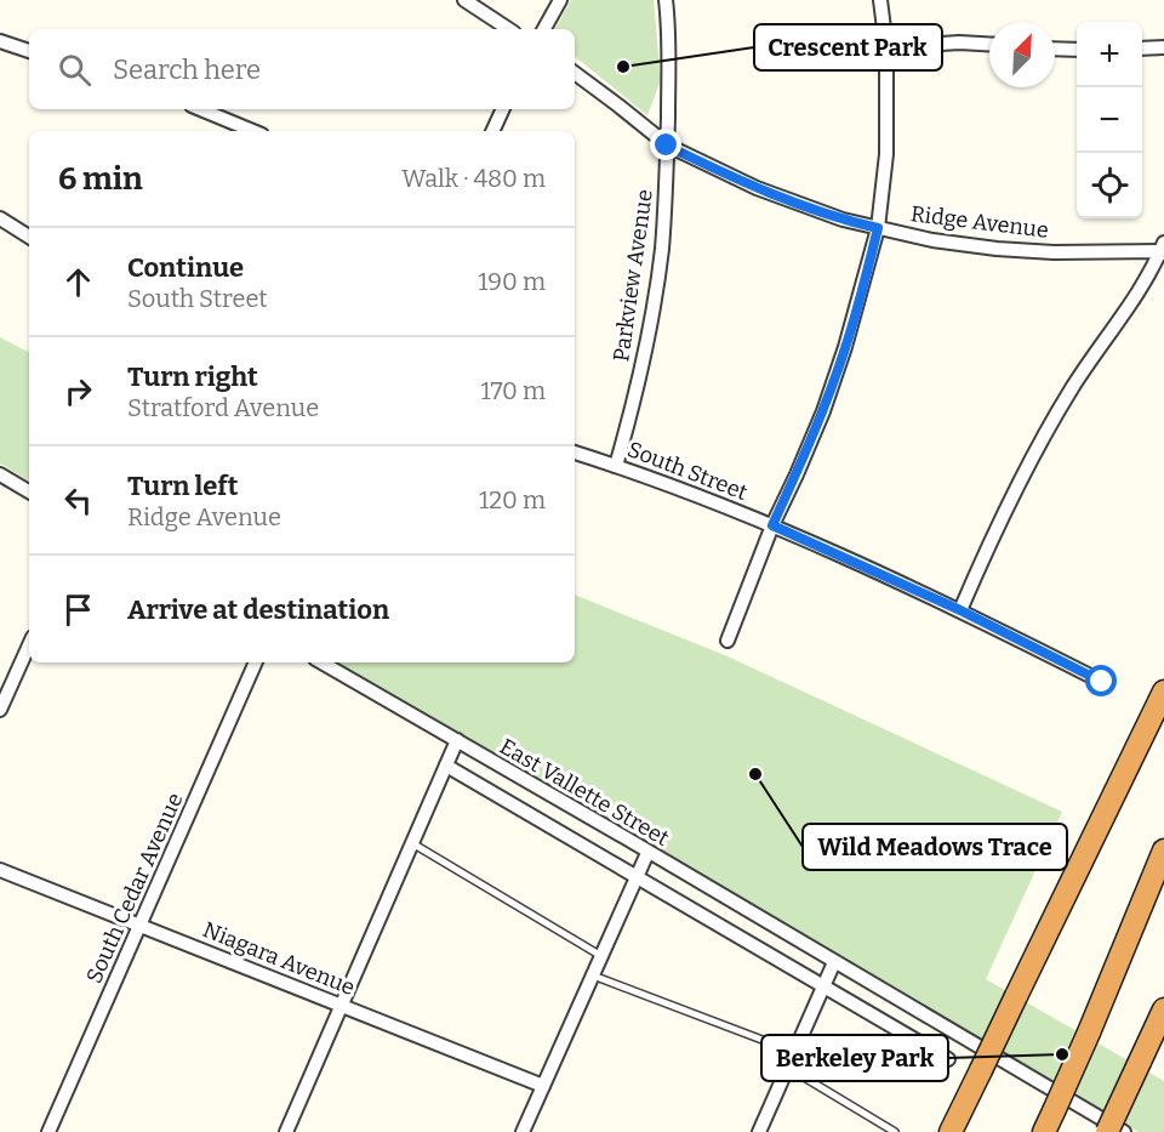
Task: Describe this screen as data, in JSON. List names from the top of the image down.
{
  "streets": {
    "street": [
      "Ridge Avenue",
      "Parkview Avenue",
      "South Street",
      "East Vallette Street",
      "South Cedar Avenue",
      "Niagara Avenue"
    ]
  },
  "crossings": [
    ["Ridge Avenue", "Parkview Avenue"],
    ["Parkview Avenue", "South Street"],
    ["South Cedar Avenue", "Niagara Avenue"]
  ],
  "places": ["Crescent Park", "Wild Meadows Trace", "Berkeley Park"],
  "north": "top right",
  "page": {
    "map_buttons": ["+", "−"],
    "search": "Search here",
    "heading": ["6 min", "Walk · 480 m"],
    "list": [
      ["Continue", "South Street", "190 m"],
      ["Turn right", "Stratford Avenue", "170 m"],
      ["Turn left", "Ridge Avenue", "120 m"],
      "Arrive at destination"
    ]
  }
}
